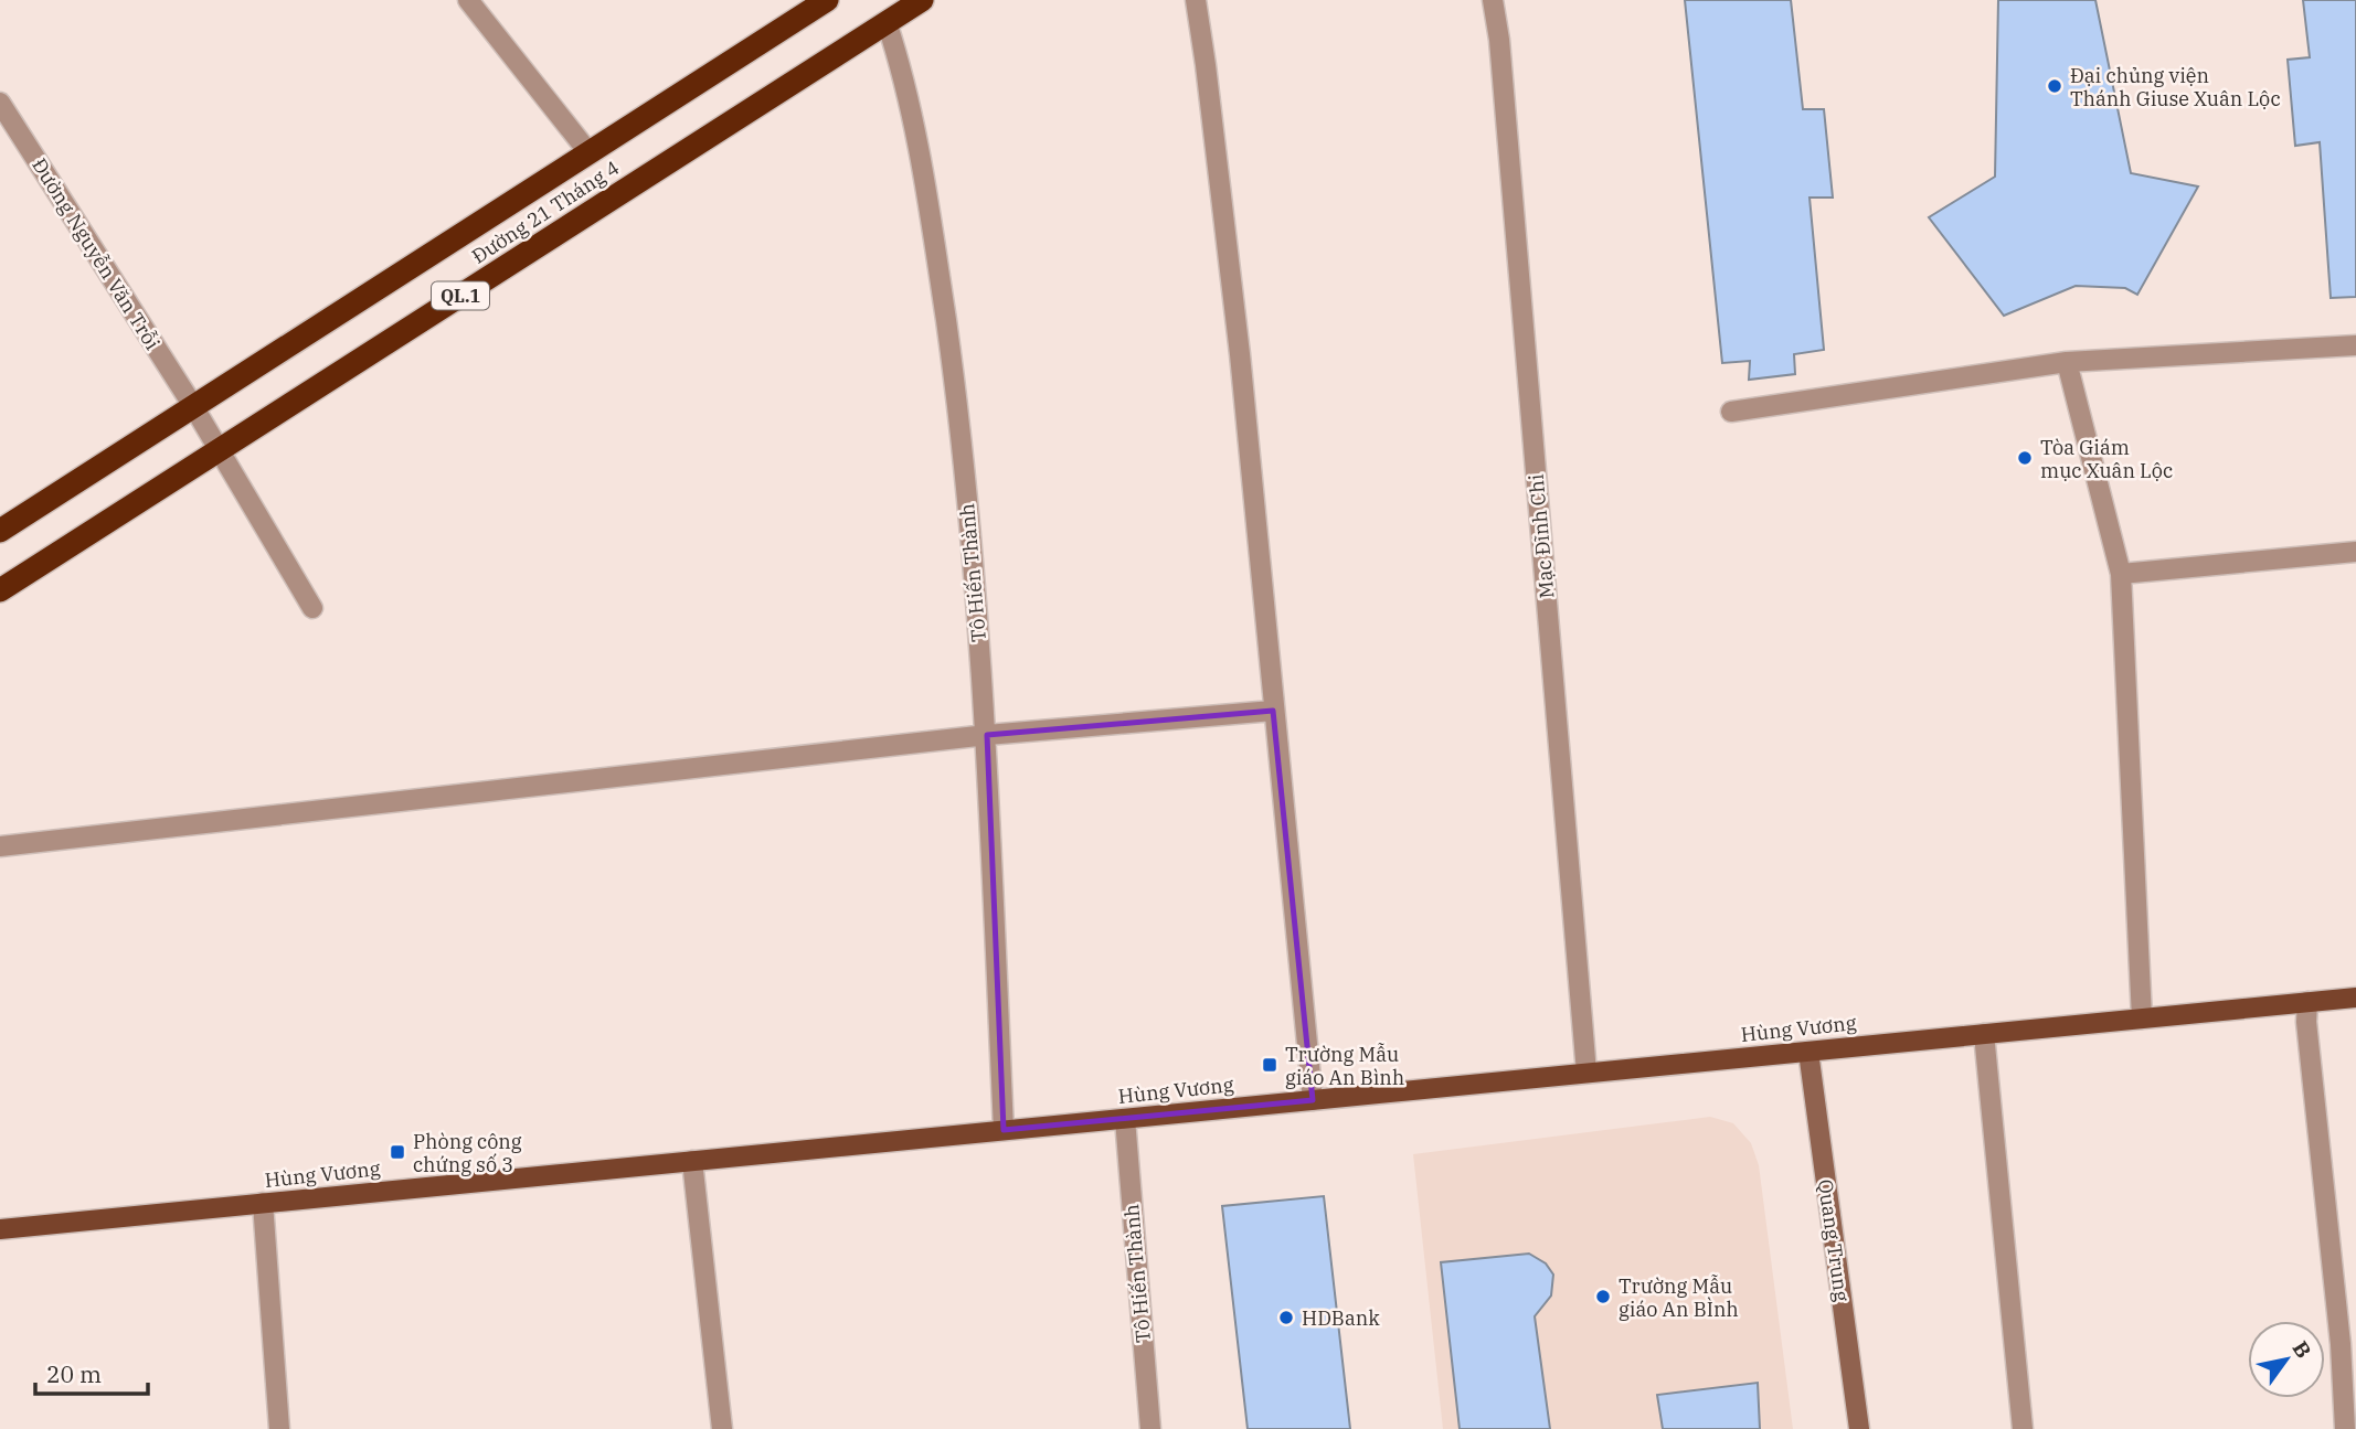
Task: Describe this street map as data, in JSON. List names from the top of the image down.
{
  "streets": {
    "highway": ["Đường 21 Tháng 4", "QL.1"],
    "main road": ["Hùng Vương"],
    "street": [
      "Đường Nguyễn Văn Trỗi",
      "Mạc Đĩnh Chi",
      "Tô Hiến Thành",
      "Quang Trung"
    ]
  },
  "crossings": [
    ["Đường 21 Tháng 4", "Đường Nguyễn Văn Trỗi"],
    ["Đường 21 Tháng 4", "Tô Hiến Thành"],
    ["Mạc Đĩnh Chi", "Hùng Vương"],
    ["Tô Hiến Thành", "Hùng Vương"],
    ["Hùng Vương", "Quang Trung"]
  ],
  "places": {
    "other": [
      "Đại chủng viện Thánh Giuse Xuân Lộc",
      "Tòa Giám mục Xuân Lộc",
      "Trường Mẫu giáo An BÌnh",
      "HDBank"
    ],
    "transit": ["Trường Mẫu giáo An Bình", "Phòng công chứng số 3"]
  },
  "scale_bar": "20 m",
  "north": "top right"
}
